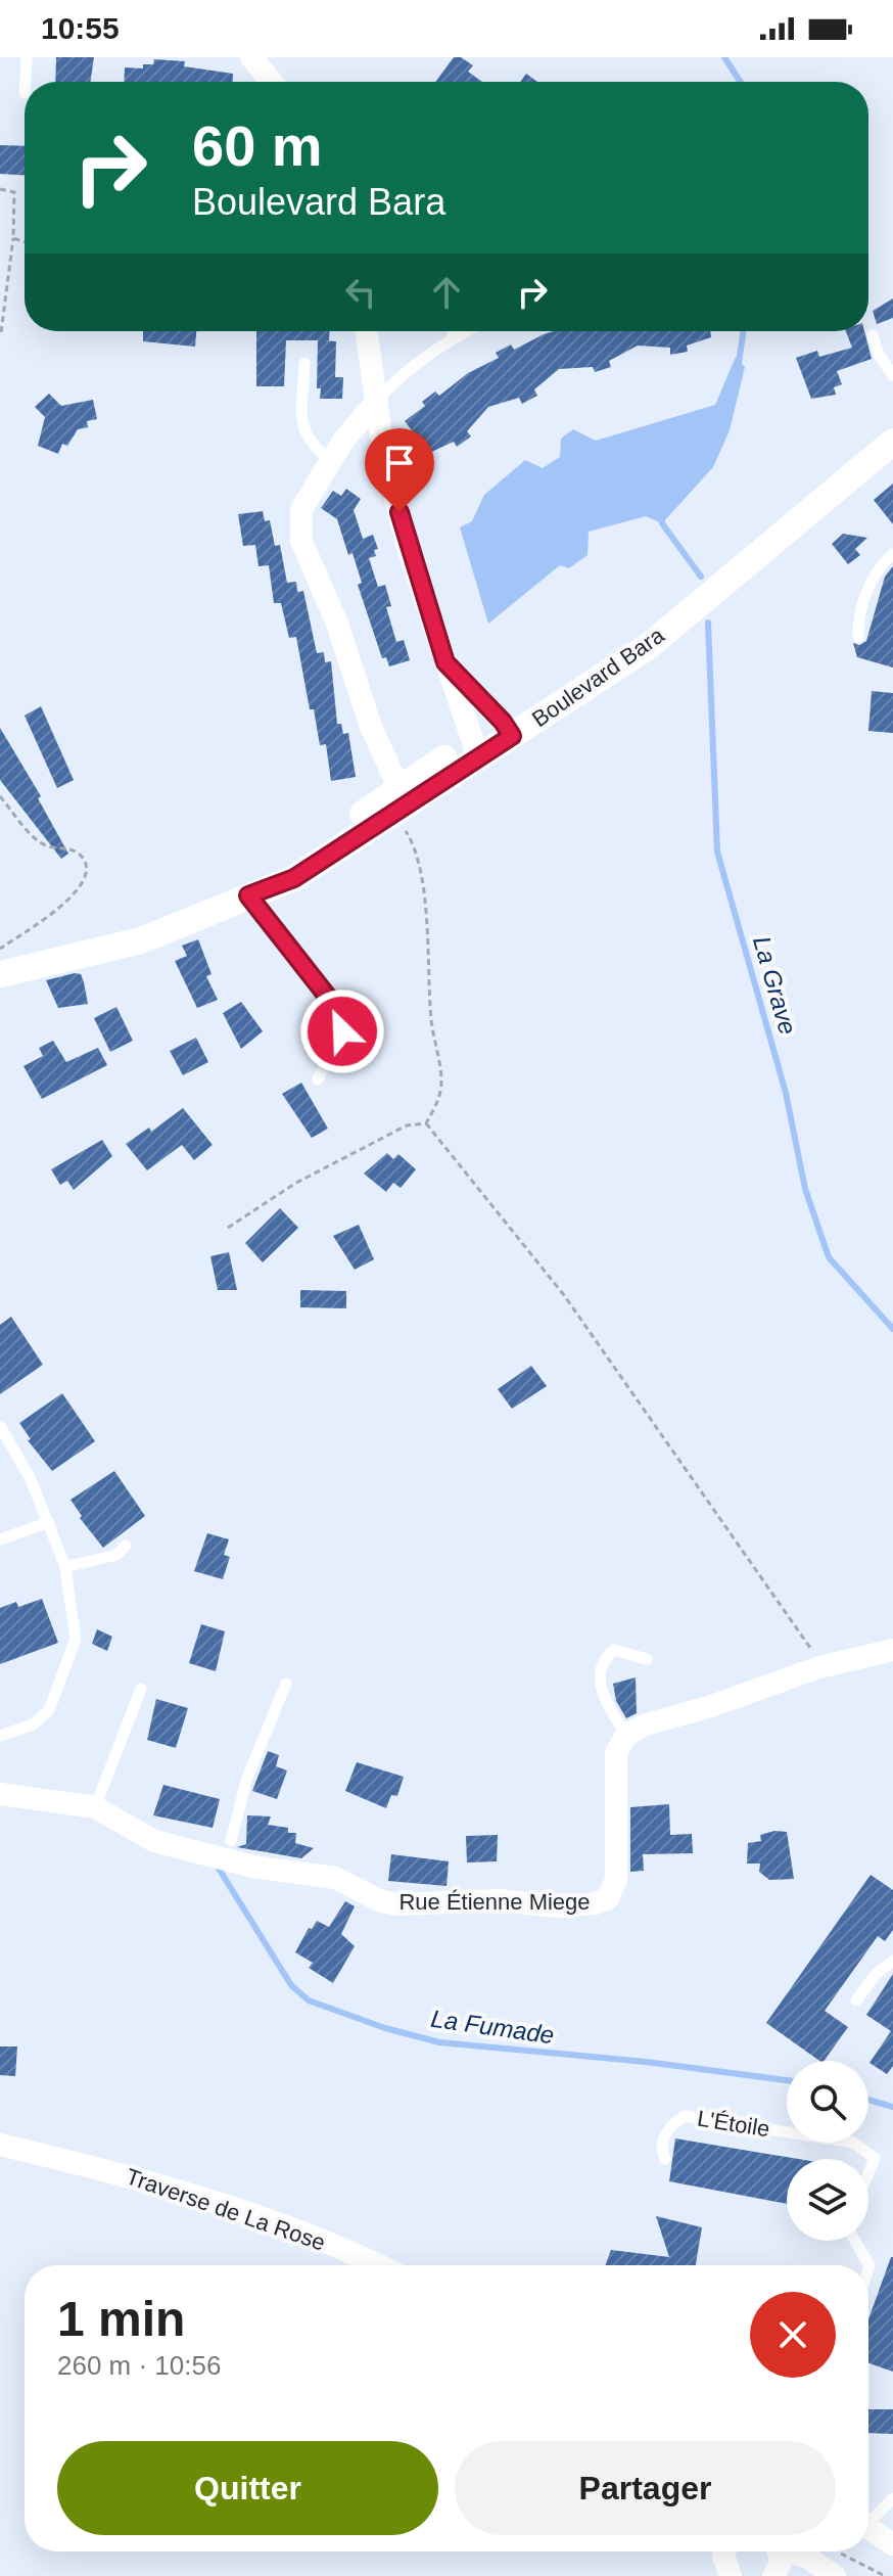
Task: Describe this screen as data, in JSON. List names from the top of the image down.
{
  "streets": {
    "street": ["Boulevard Bara", "Rue Étienne Miege", "Traverse de La Rose"],
    "lane": ["L'Étoile"]
  },
  "water": ["La Grave", "La Fumade"],
  "page": {
    "status": "10:55",
    "turn": ["60 m", "Boulevard Bara"],
    "heading": ["1 min", "260 m · 10:56"],
    "buttons": ["Quitter", "Partager"]
  }
}
